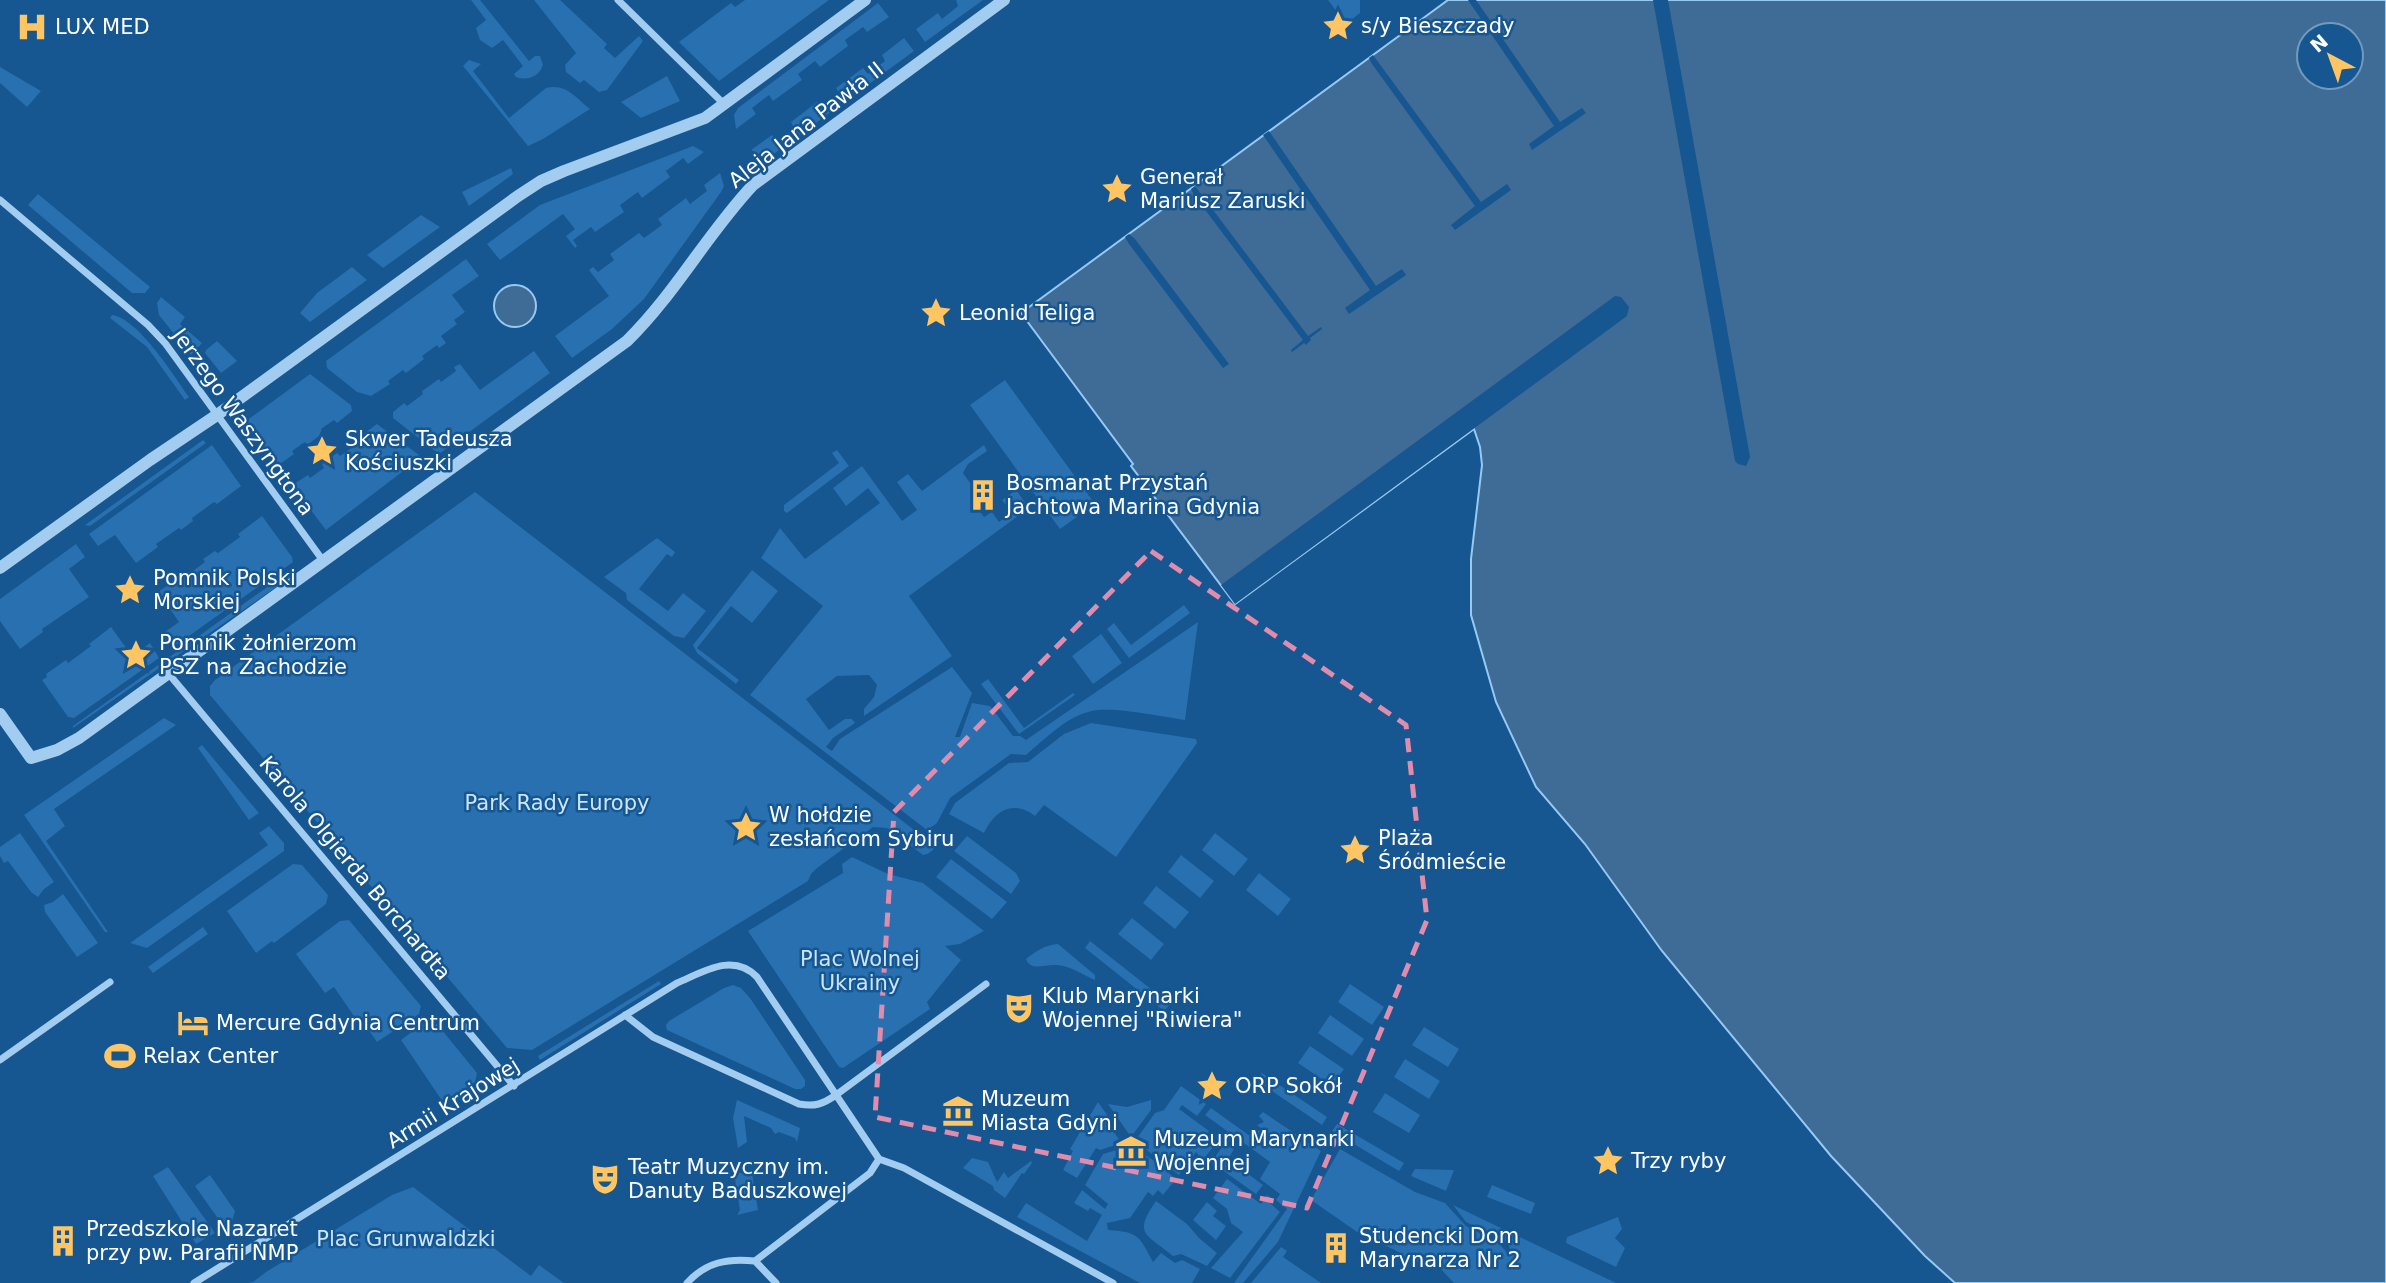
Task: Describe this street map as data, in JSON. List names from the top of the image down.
{
  "streets": {
    "street": [
      "Aleja Jana Pawła II",
      "Jerzego Waszyngtona",
      "Karola Olgierda Borchardta",
      "Armii Krajowej"
    ]
  },
  "crossings": [
    ["Aleja Jana Pawła II", "Jerzego Waszyngtona"],
    ["Karola Olgierda Borchardta", "Armii Krajowej"]
  ],
  "parks": ["Park Rady Europy", "Plac Wolnej Ukrainy", "Plac Grunwaldzki"],
  "places": {
    "place": [
      "s/y Bieszczady",
      "Generał Mariusz Zaruski",
      "Leonid Teliga",
      "Skwer Tadeusza Kościuszki",
      "Pomnik Polski Morskiej",
      "Pomnik żołnierzom PSZ na Zachodzie",
      "W hołdzie zesłańcom Sybiru",
      "Plaża Śródmieście",
      "ORP Sokół",
      "Trzy ryby"
    ],
    "hospital": ["LUX MED"],
    "building": ["Bosmanat Przystań Jachtowa Marina Gdynia", "Przedszkole Nazaret przy pw. Parafii NMP", "Studencki Dom Marynarza Nr 2"],
    "theatre": ["Klub Marynarki Wojennej \"Riwiera\"", "Teatr Muzyczny im. Danuty Baduszkowej"],
    "hotel": ["Mercure Gdynia Centrum"],
    "sports": ["Relax Center"],
    "museum": ["Muzeum Miasta Gdyni", "Muzeum Marynarki Wojennej"]
  },
  "north": "top left"
}
